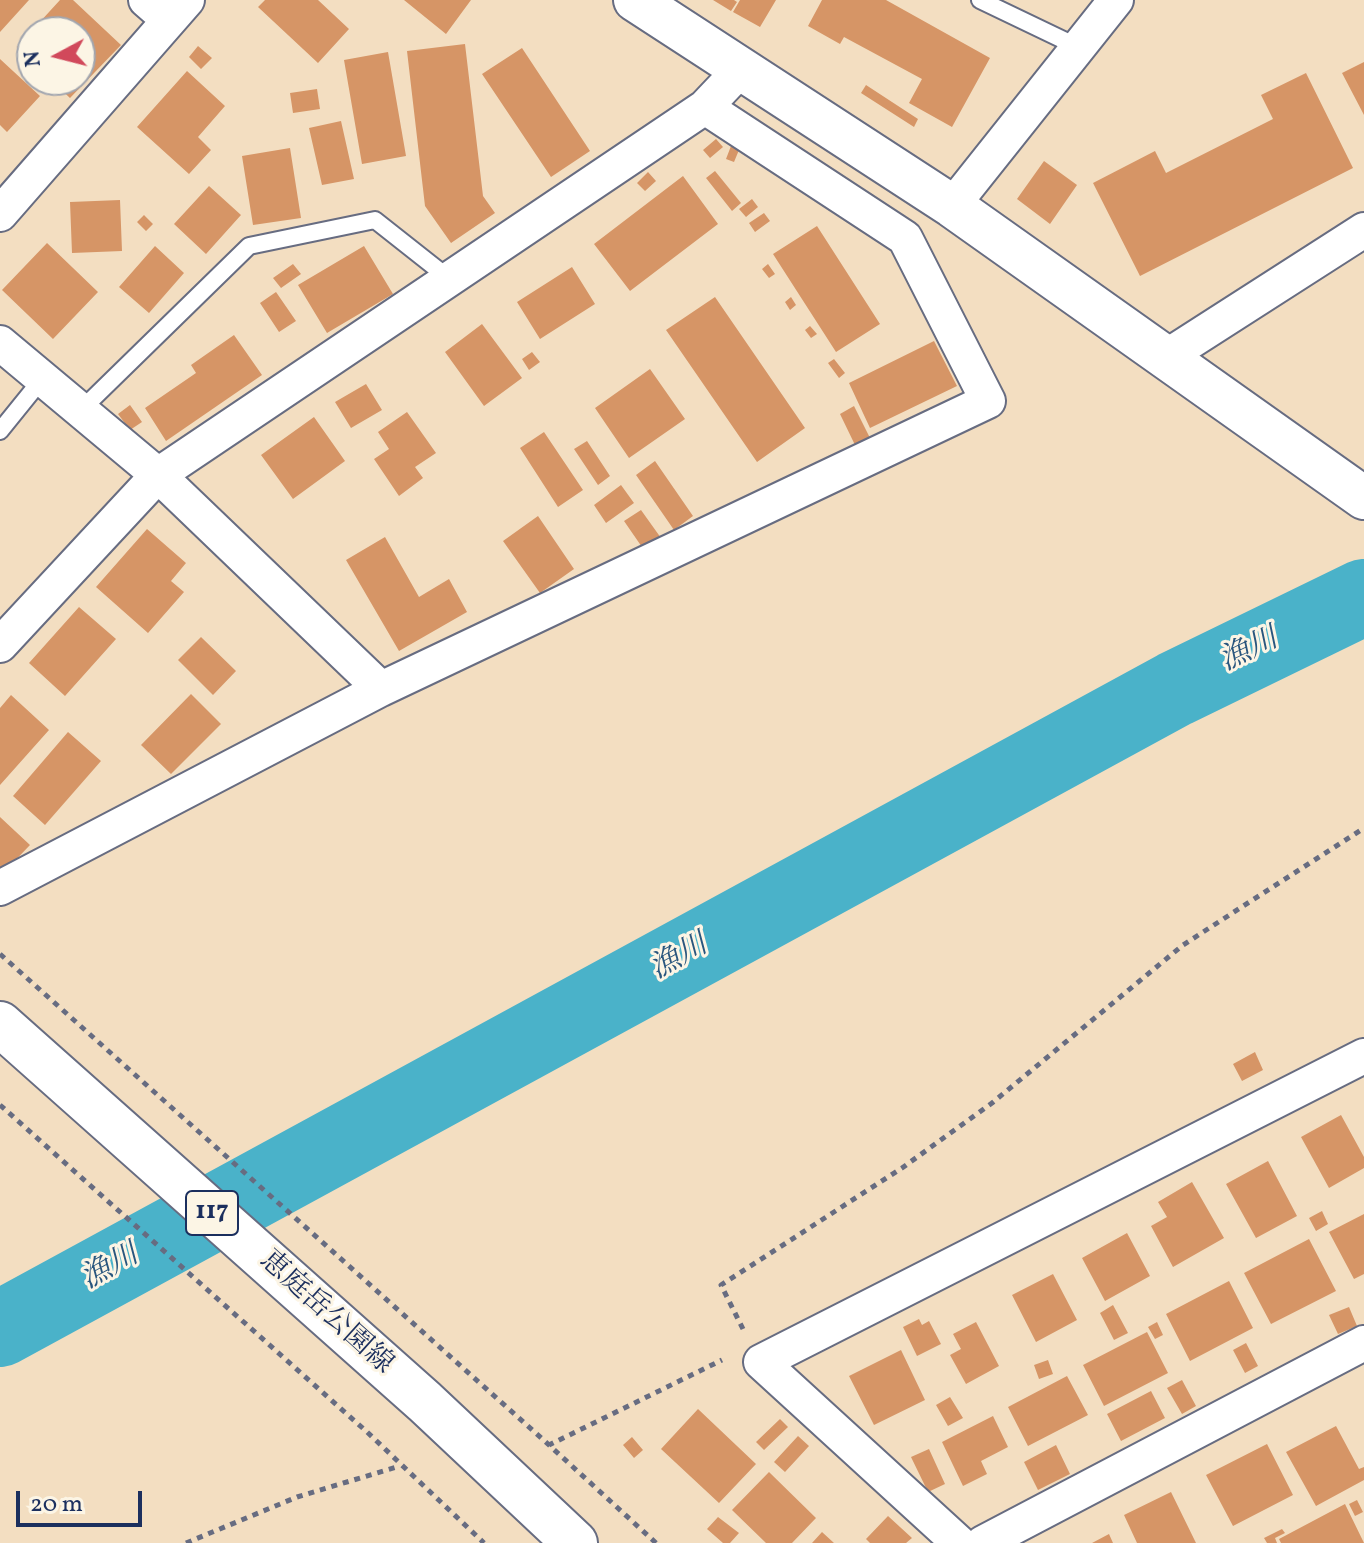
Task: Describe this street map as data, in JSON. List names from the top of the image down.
{
  "streets": {
    "main road": ["117", "恵庭岳公園線"]
  },
  "water": ["漁川"],
  "scale_bar": "20 m",
  "north": "left"
}
